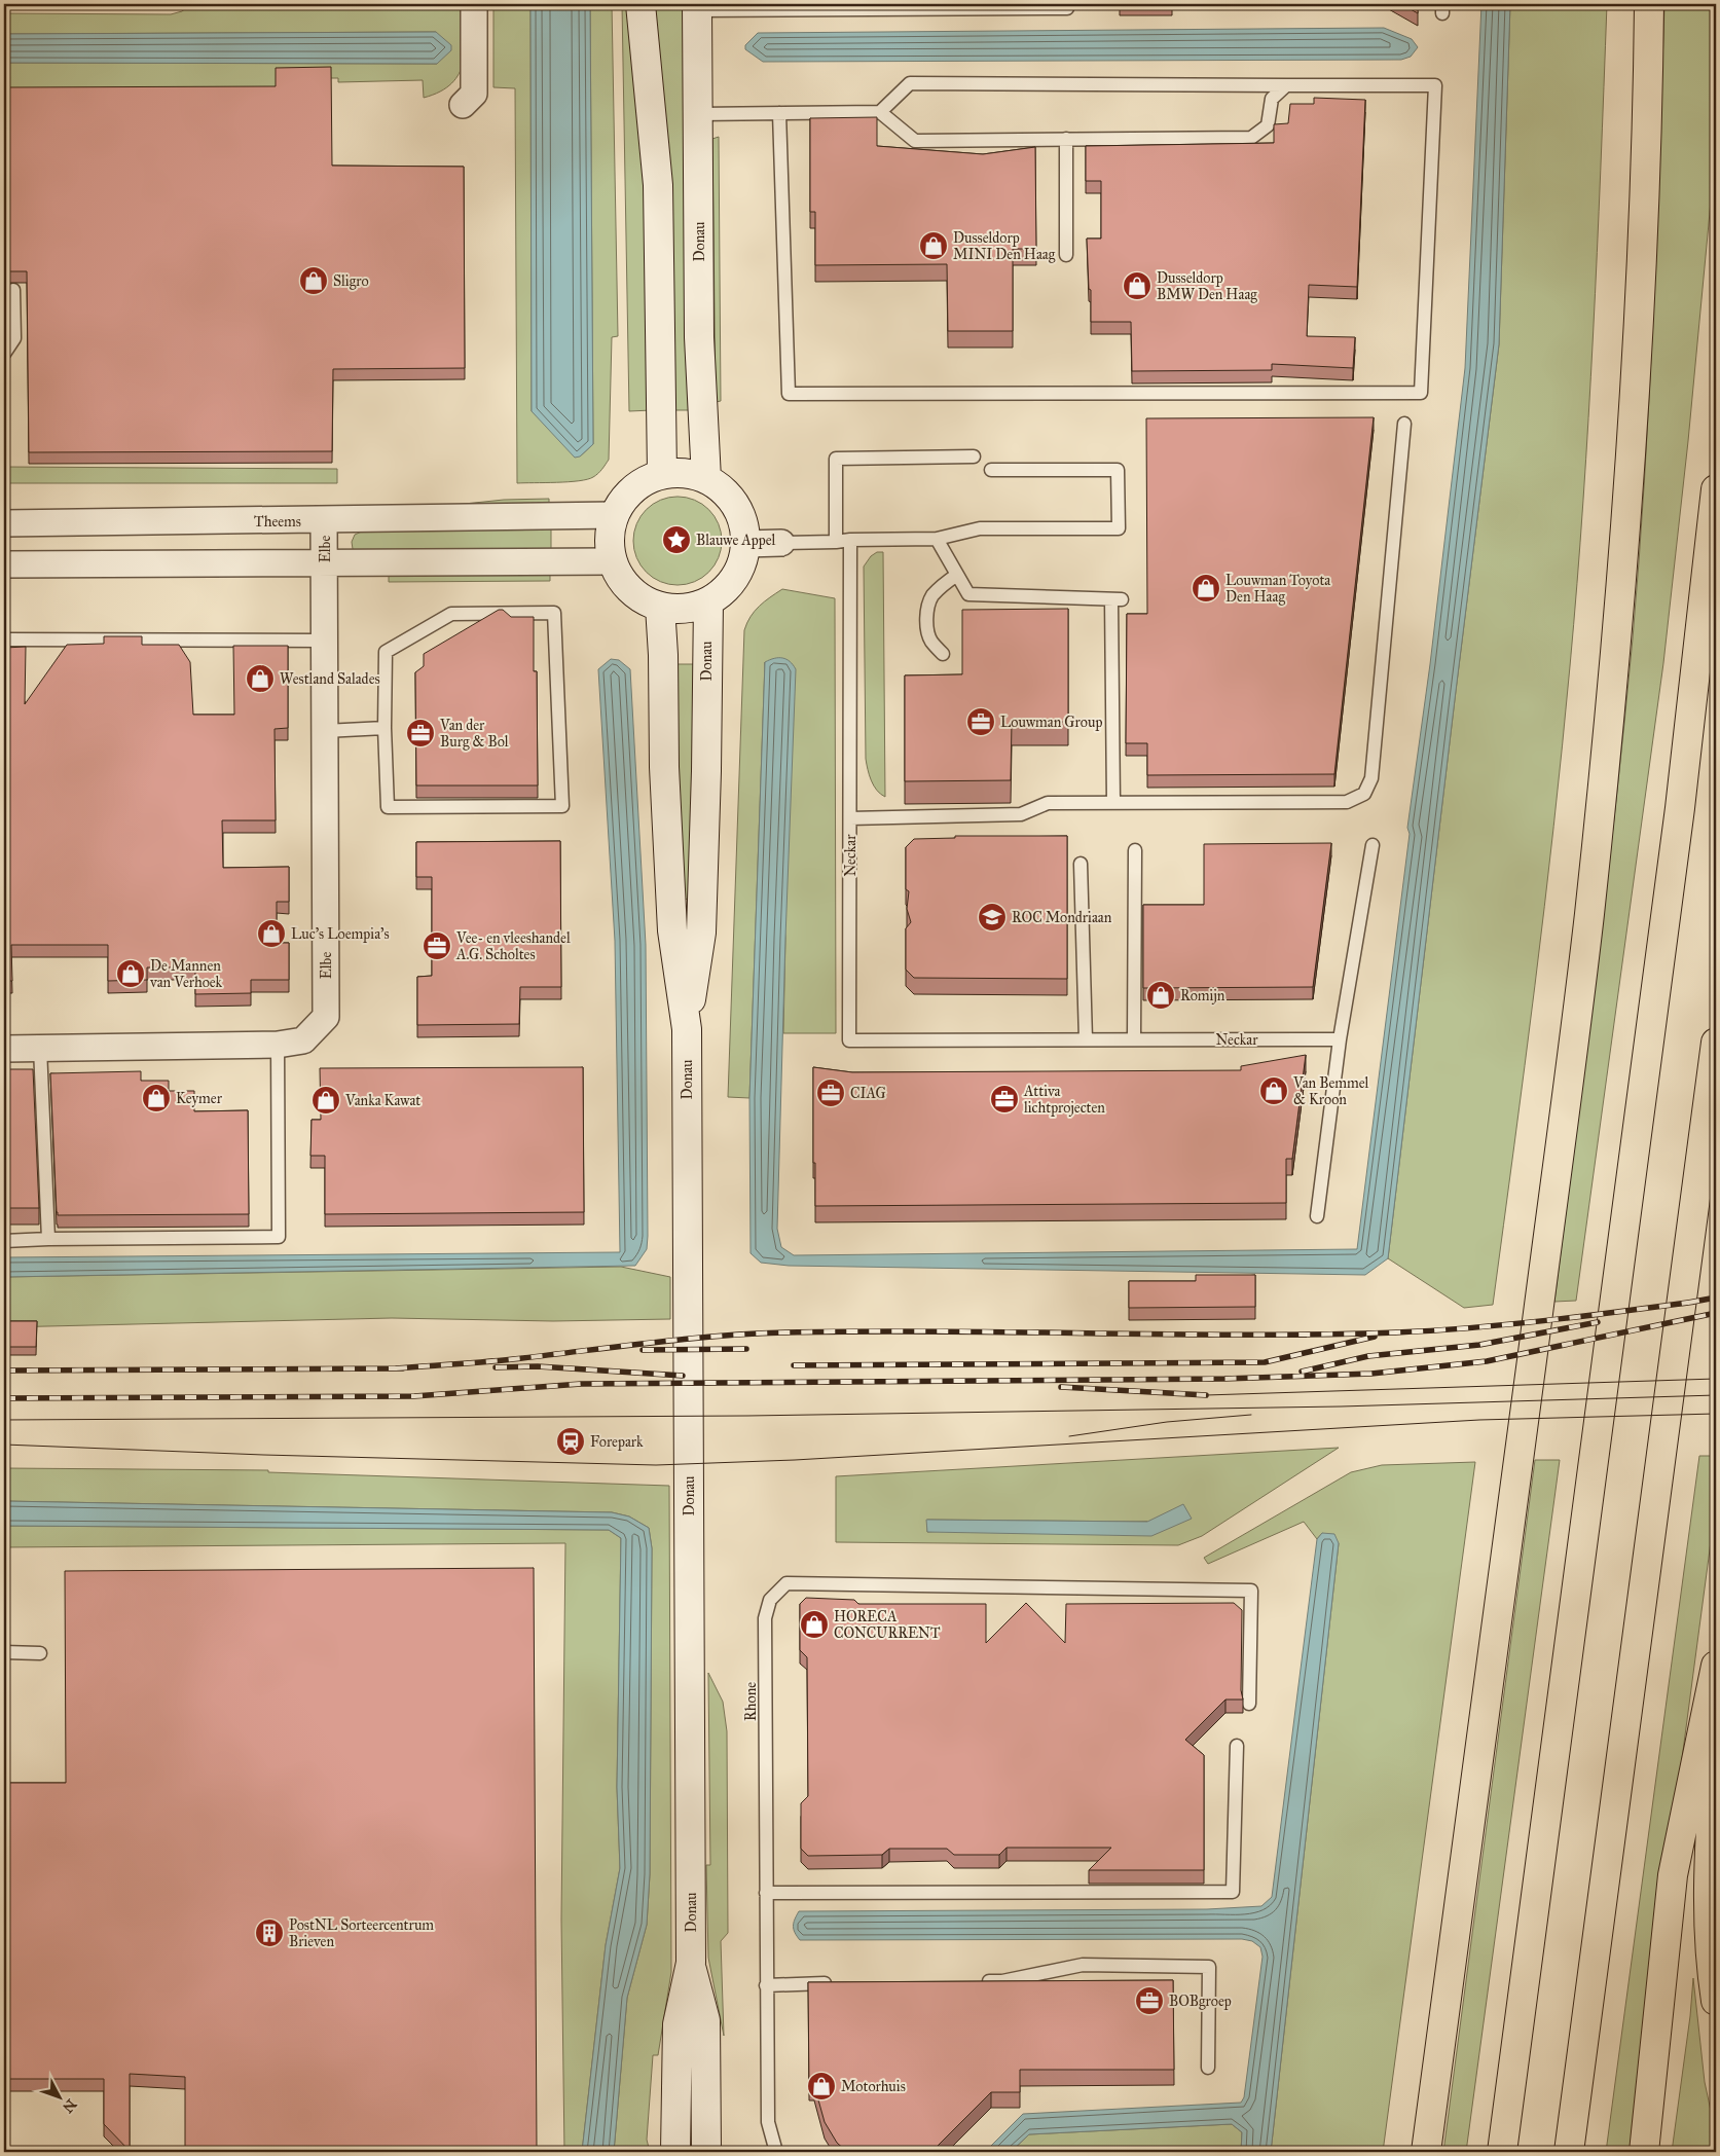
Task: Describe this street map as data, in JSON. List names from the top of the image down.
{
  "streets": {
    "main road": ["Donau"],
    "street": ["Theems", "Elbe"],
    "lane": ["Neckar", "Rhone"]
  },
  "crossings": [
    ["Donau", "Theems"],
    ["Theems", "Elbe"]
  ],
  "places": {
    "shop": [
      "Dusseldorp MINI Den Haag",
      "Sligro",
      "Dusseldorp BMW Den Haag",
      "Louwman Toyota Den Haag",
      "Westland Salades",
      "Luc's Loempia's",
      "De Mannen van Verhoek",
      "Romijn",
      "Van Bemmel & Kroon",
      "Keymer",
      "Vanka Kawat",
      "HORECA CONCURRENT",
      "Motorhuis"
    ],
    "place": ["Blauwe Appel"],
    "office": [
      "Louwman Group",
      "Van der Burg & Bol",
      "Vee- en vleeshandel A.G. Scholtes",
      "CIAG",
      "Attiva lichtprojecten",
      "BOBgroep"
    ],
    "school or university": ["ROC Mondriaan"],
    "station": ["Forepark"],
    "building": ["PostNL Sorteercentrum Brieven"]
  },
  "north": "bottom right"
}
